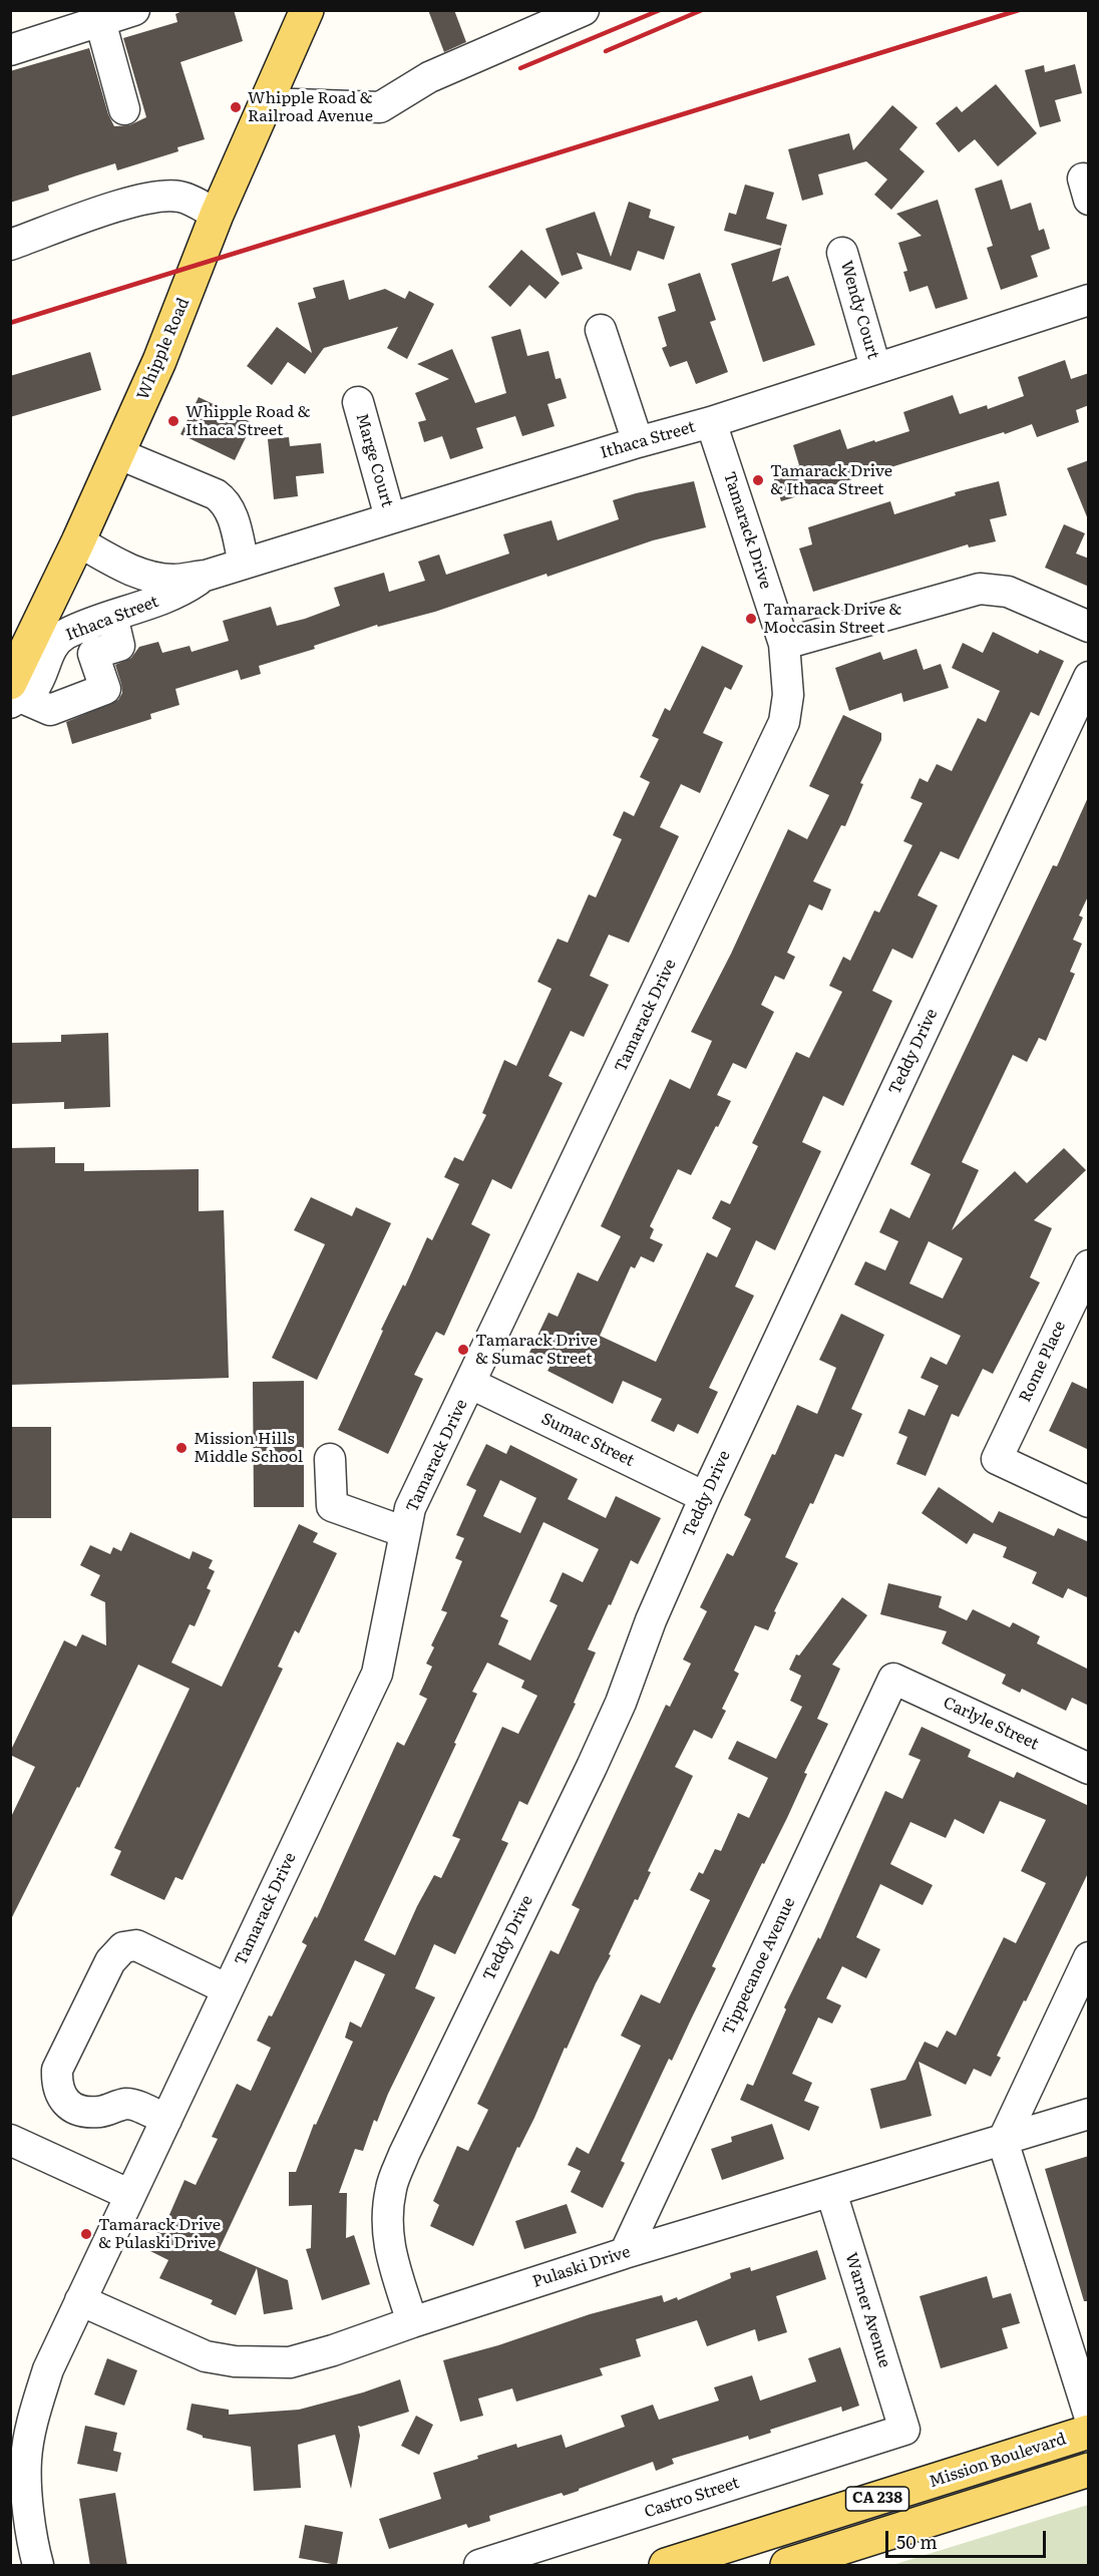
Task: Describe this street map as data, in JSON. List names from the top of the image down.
{
  "streets": {
    "main road": ["Whipple Road", "Mission Boulevard", "CA 238"],
    "street": [
      "Wendy Court",
      "Ithaca Street",
      "Marge Court",
      "Tamarack Drive",
      "Teddy Drive",
      "Rome Place",
      "Sumac Street",
      "Carlyle Street",
      "Tippecanoe Avenue",
      "Pulaski Drive",
      "Warner Avenue",
      "Castro Street"
    ]
  },
  "crossings": [
    ["Wendy Court", "Ithaca Street"],
    ["Whipple Road", "Ithaca Street"],
    ["Ithaca Street", "Marge Court"],
    ["Ithaca Street", "Tamarack Drive"],
    ["Tamarack Drive", "Sumac Street"],
    ["Tamarack Drive", "Pulaski Drive"],
    ["Teddy Drive", "Sumac Street"],
    ["Teddy Drive", "Pulaski Drive"],
    ["Carlyle Street", "Tippecanoe Avenue"],
    ["Tippecanoe Avenue", "Pulaski Drive"],
    ["Pulaski Drive", "Warner Avenue"],
    ["Warner Avenue", "Castro Street"]
  ],
  "places": [
    "Whipple Road & Railroad Avenue",
    "Whipple Road & Ithaca Street",
    "Tamarack Drive & Ithaca Street",
    "Tamarack Drive & Moccasin Street",
    "Tamarack Drive & Sumac Street",
    "Mission Hills Middle School",
    "Tamarack Drive & Pulaski Drive"
  ],
  "scale_bar": "50 m"
}
